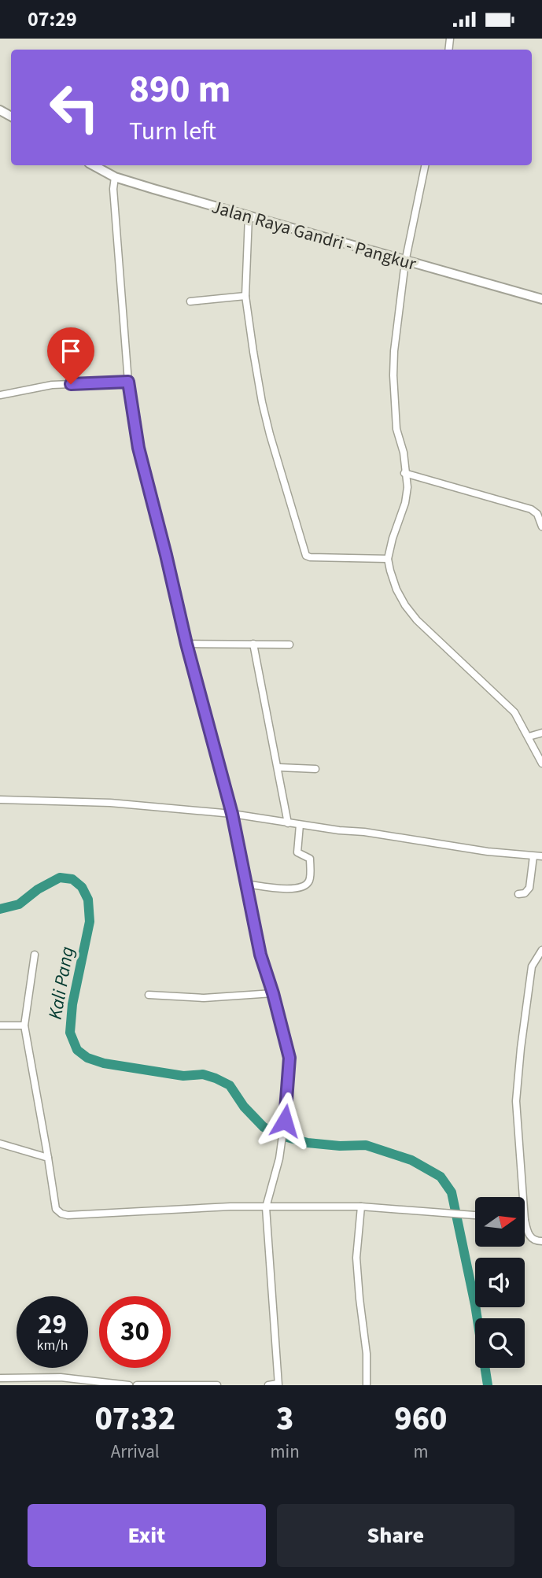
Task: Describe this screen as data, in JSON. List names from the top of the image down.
{
  "streets": {
    "street": ["Jalan Raya Gandri - Pangkur"]
  },
  "water": ["Kali Pang"],
  "north": "right",
  "page": {
    "status": "07:29",
    "turn": ["890 m", "Turn left"],
    "speed": "29 km/h",
    "limit": "30",
    "eta": [
      "07:32",
      "Arrival",
      "3",
      "min",
      "960",
      "m"
    ],
    "buttons": ["Exit", "Share"]
  }
}
